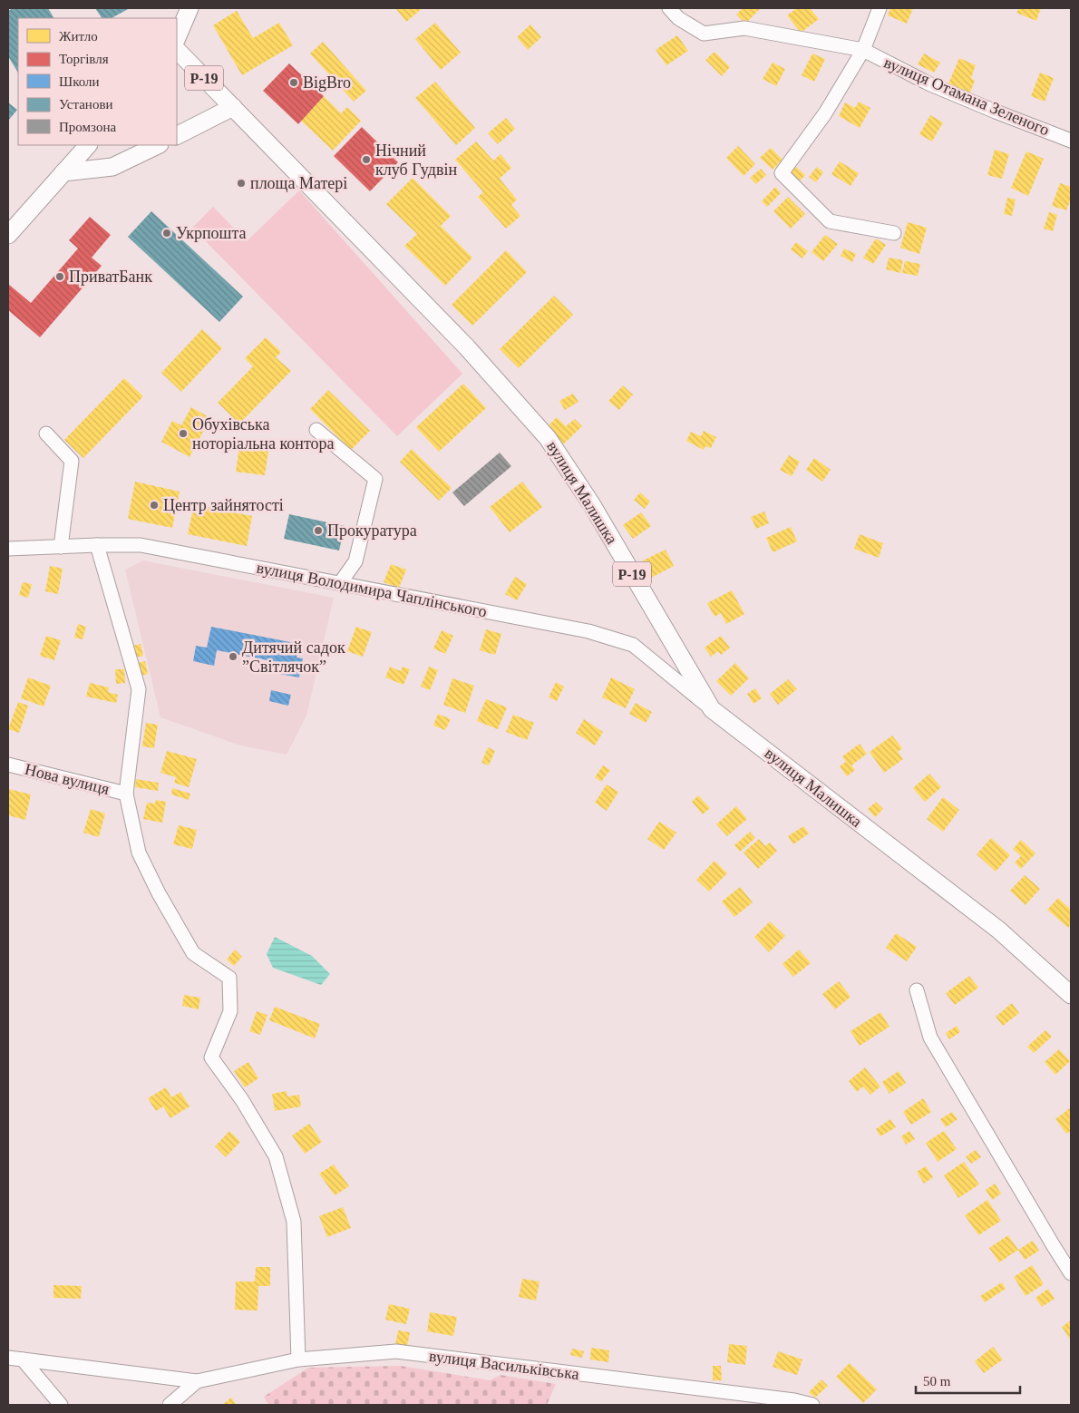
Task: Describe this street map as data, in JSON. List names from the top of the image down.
{
  "streets": {
    "main road": ["Р-19", "вулиця Малишка"],
    "street": [
      "вулиця Отамана Зеленого",
      "вулиця Володимира Чаплінського",
      "Нова вулиця",
      "вулиця Васильківська"
    ]
  },
  "crossings": [
    ["вулиця Малишка", "вулиця Володимира Чаплінського"]
  ],
  "places": [
    "BigBro",
    "Нічний клуб Гудвін",
    "площа Матері",
    "Укрпошта",
    "ПриватБанк",
    "Обухівська ноторіальна контора",
    "Центр зайнятості",
    "Прокуратура",
    "Дитячий садок ”Світлячок”"
  ],
  "legend": [
    "Житло",
    "Торгівля",
    "Школи",
    "Установи",
    "Промзона"
  ],
  "scale_bar": "50 m"
}
